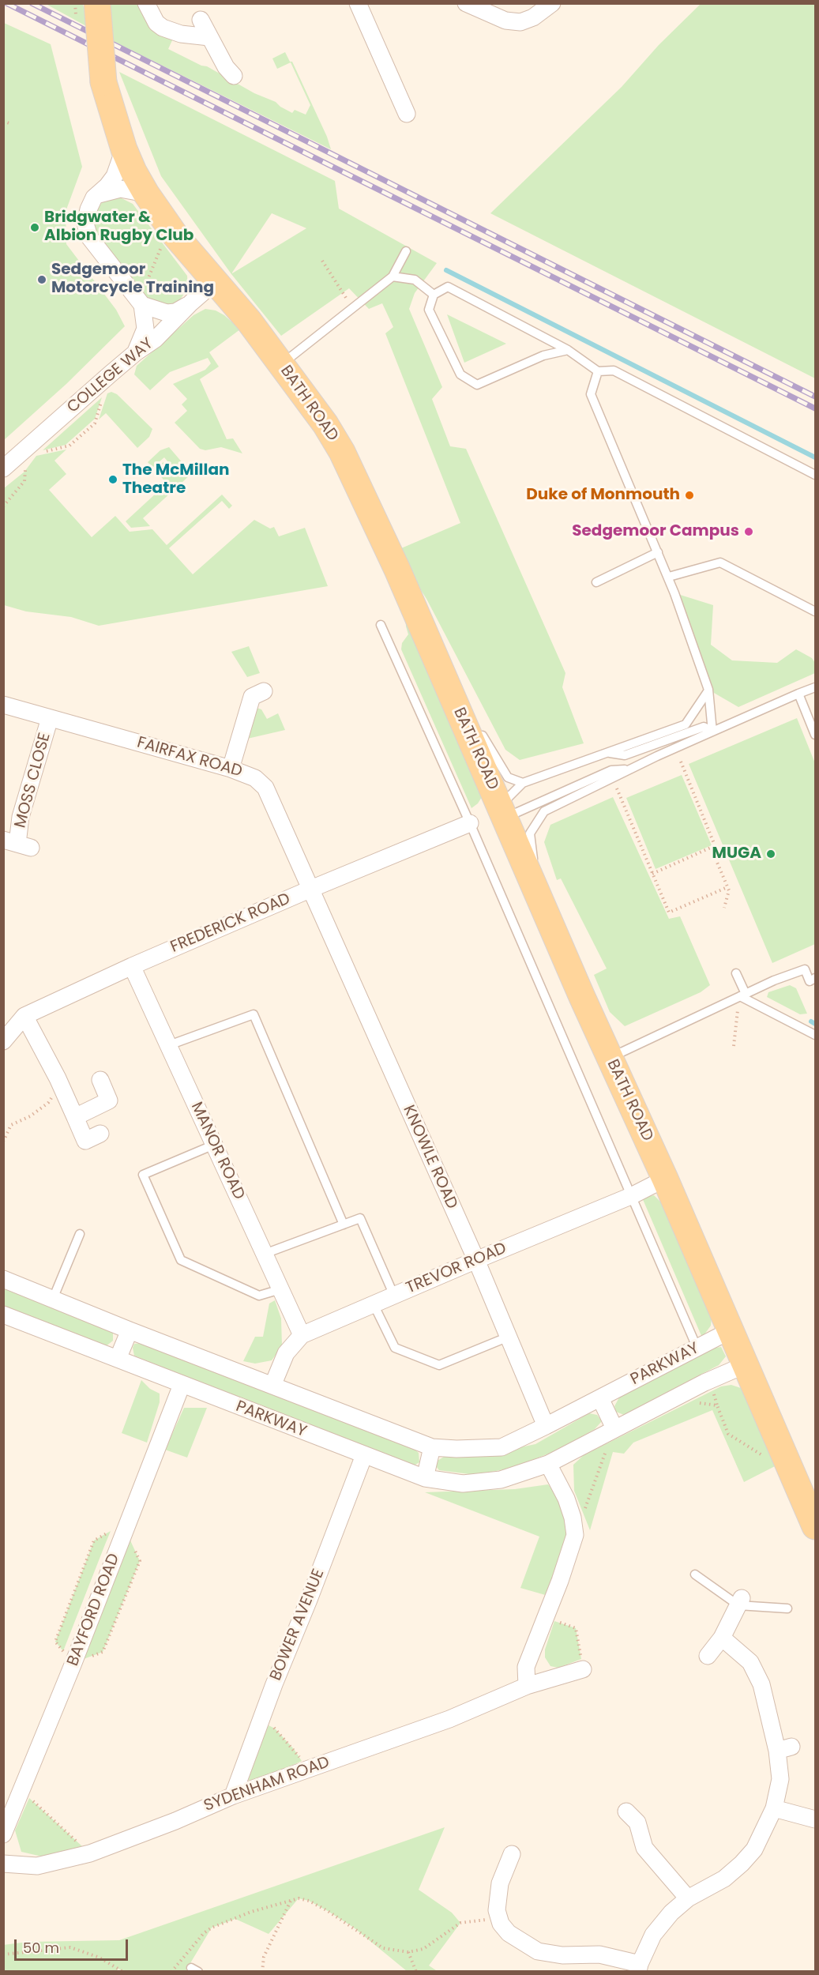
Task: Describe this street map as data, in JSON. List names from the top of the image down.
{
  "streets": {
    "main road": ["BATH ROAD"],
    "street": [
      "COLLEGE WAY",
      "FAIRFAX ROAD",
      "MOSS CLOSE",
      "FREDERICK ROAD",
      "MANOR ROAD",
      "KNOWLE ROAD",
      "TREVOR ROAD",
      "PARKWAY",
      "BAYFORD ROAD",
      "BOWER AVENUE",
      "SYDENHAM ROAD"
    ]
  },
  "crossings": [
    ["COLLEGE WAY", "BATH ROAD"],
    ["BATH ROAD", "TREVOR ROAD"],
    ["BATH ROAD", "PARKWAY"],
    ["FAIRFAX ROAD", "MOSS CLOSE"],
    ["FAIRFAX ROAD", "FREDERICK ROAD"],
    ["FAIRFAX ROAD", "KNOWLE ROAD"],
    ["FREDERICK ROAD", "MANOR ROAD"],
    ["FREDERICK ROAD", "KNOWLE ROAD"],
    ["MANOR ROAD", "TREVOR ROAD"],
    ["KNOWLE ROAD", "TREVOR ROAD"],
    ["KNOWLE ROAD", "PARKWAY"],
    ["TREVOR ROAD", "PARKWAY"],
    ["PARKWAY", "BAYFORD ROAD"],
    ["PARKWAY", "BOWER AVENUE"],
    ["BOWER AVENUE", "SYDENHAM ROAD"]
  ],
  "places": [
    "Bridgwater & Albion Rugby Club",
    "Sedgemoor Motorcycle Training",
    "The McMillan Theatre",
    "Duke of Monmouth",
    "Sedgemoor Campus",
    "MUGA"
  ],
  "scale_bar": "50 m"
}
